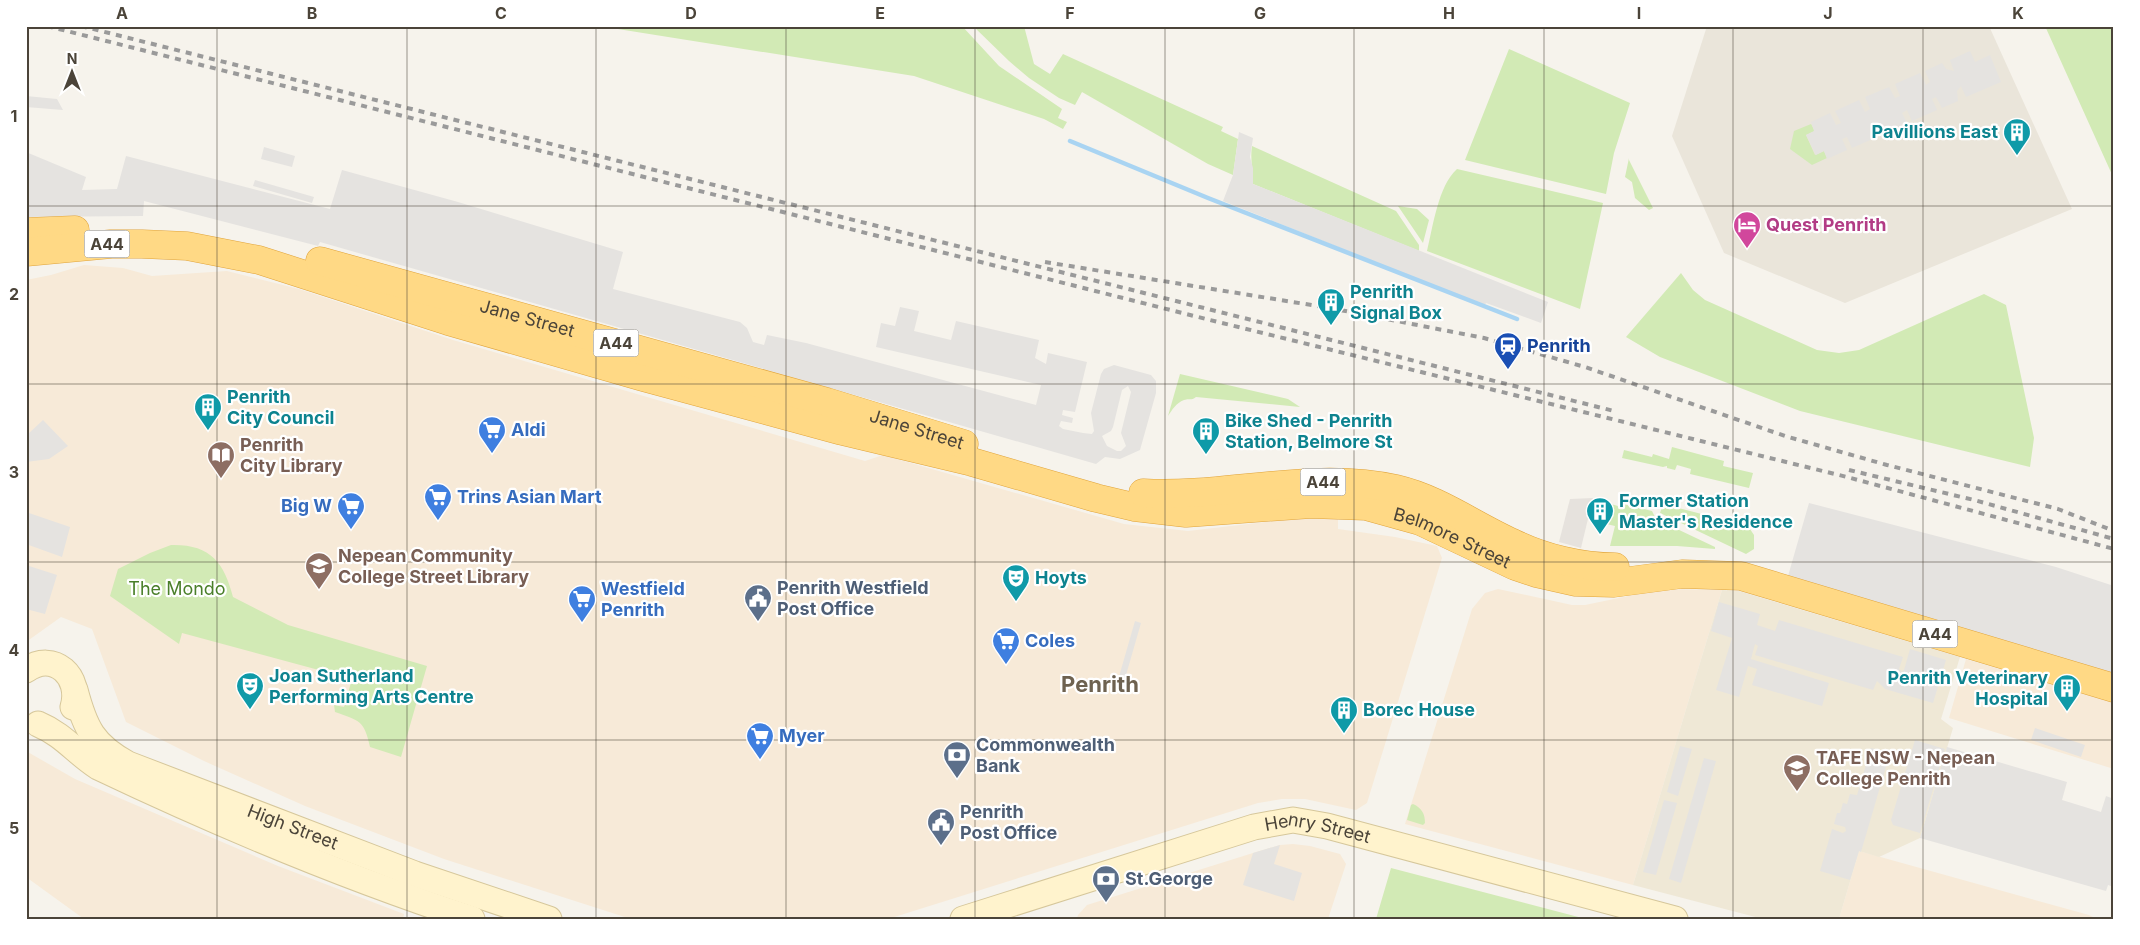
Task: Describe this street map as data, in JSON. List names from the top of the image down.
{
  "streets": {
    "highway": ["A44", "Jane Street", "Belmore Street"],
    "main road": ["High Street", "Henry Street"]
  },
  "crossings": [
    ["Jane Street", "Belmore Street"]
  ],
  "districts": ["Penrith"],
  "parks": ["The Mondo"],
  "places": {
    "building": [
      "Pavillions East",
      "Penrith Signal Box",
      "Penrith City Council",
      "Bike Shed - Penrith Station, Belmore St",
      "Former Station Master's Residence",
      "Penrith Veterinary Hospital",
      "Borec House"
    ],
    "hotel": ["Quest Penrith"],
    "station": ["Penrith"],
    "supermarket": [
      "Aldi",
      "Trins Asian Mart",
      "Big W",
      "Westfield Penrith",
      "Coles",
      "Myer"
    ],
    "library": ["Penrith City Library"],
    "school or university": ["Nepean Community College Street Library", "TAFE NSW - Nepean College Penrith"],
    "theatre": ["Hoyts", "Joan Sutherland Performing Arts Centre"],
    "public building": ["Penrith Westfield Post Office", "Penrith Post Office"],
    "bank": ["Commonwealth Bank", "St.George"]
  },
  "north": "top",
  "grid": {
    "columns": [
      "A",
      "B",
      "C",
      "D",
      "E",
      "F",
      "G",
      "H",
      "I",
      "J",
      "K"
    ],
    "rows": [
      "1",
      "2",
      "3",
      "4",
      "5"
    ]
  }
}
